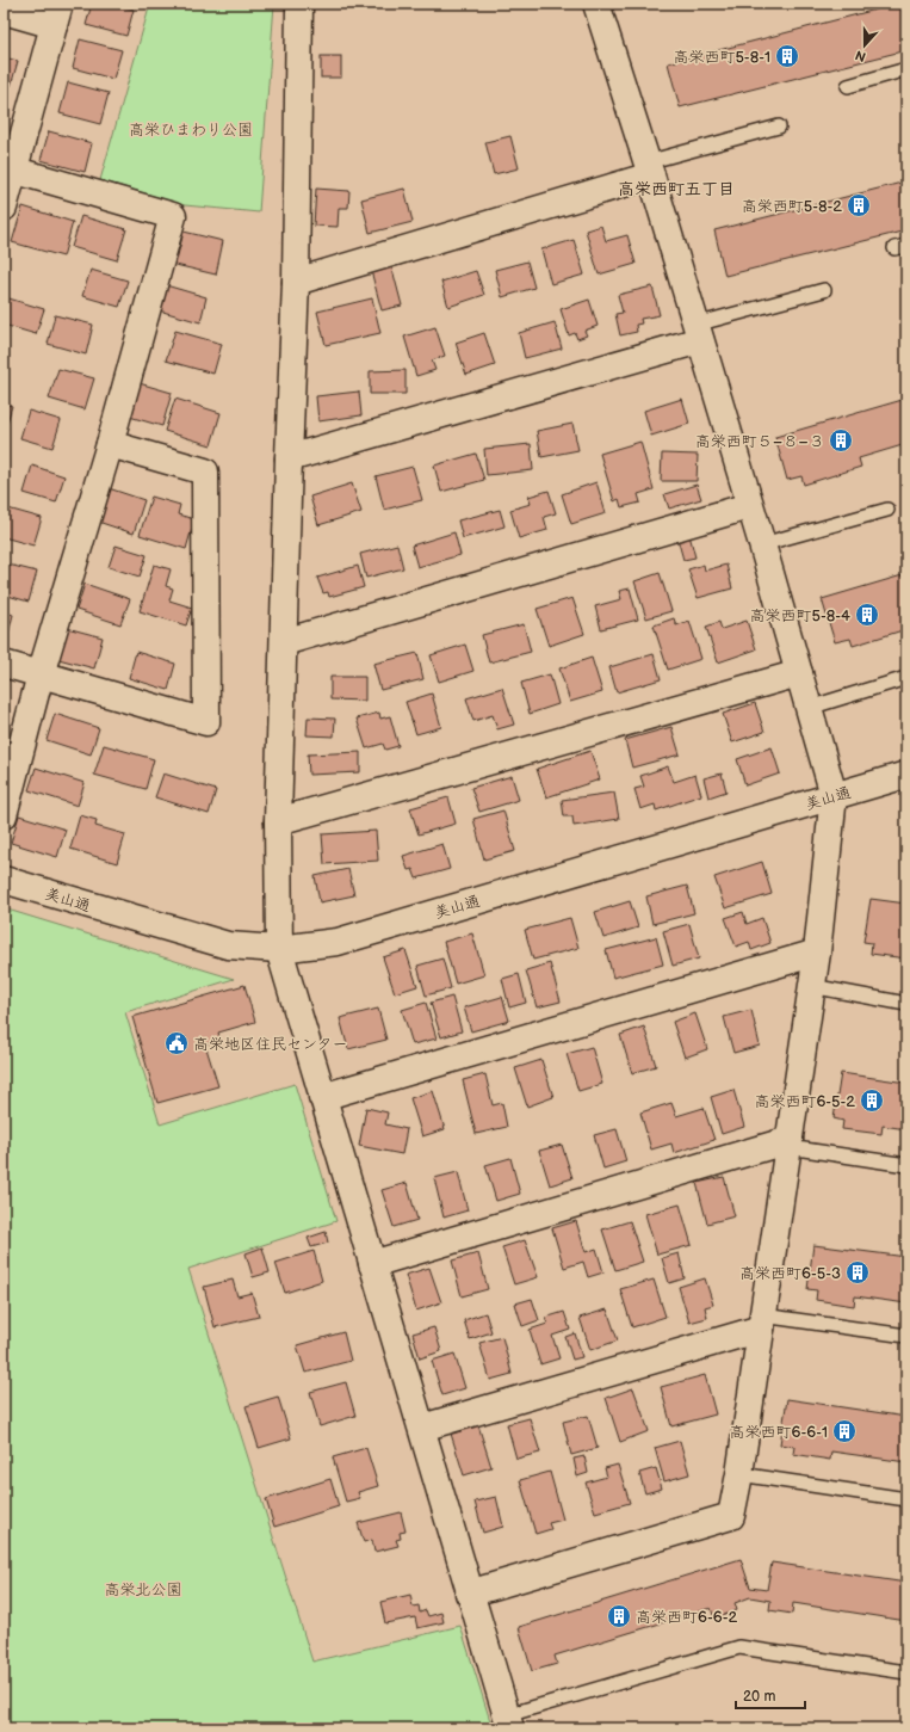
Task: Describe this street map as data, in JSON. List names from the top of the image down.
{
  "streets": {
    "street": ["美山通"]
  },
  "districts": ["高栄西町五丁目"],
  "parks": ["高栄ひまわり公園", "高栄北公園"],
  "places": {
    "building": [
      "高栄西町5-8-1",
      "高栄西町5-8-2",
      "高栄西町５−８−３",
      "高栄西町5-8-4",
      "高栄西町6-5-2",
      "高栄西町6-5-3",
      "高栄西町6-6-1",
      "高栄西町6-6-2"
    ],
    "public building": ["高栄地区住民センター"]
  },
  "scale_bar": "20 m",
  "north": "bottom"
}
